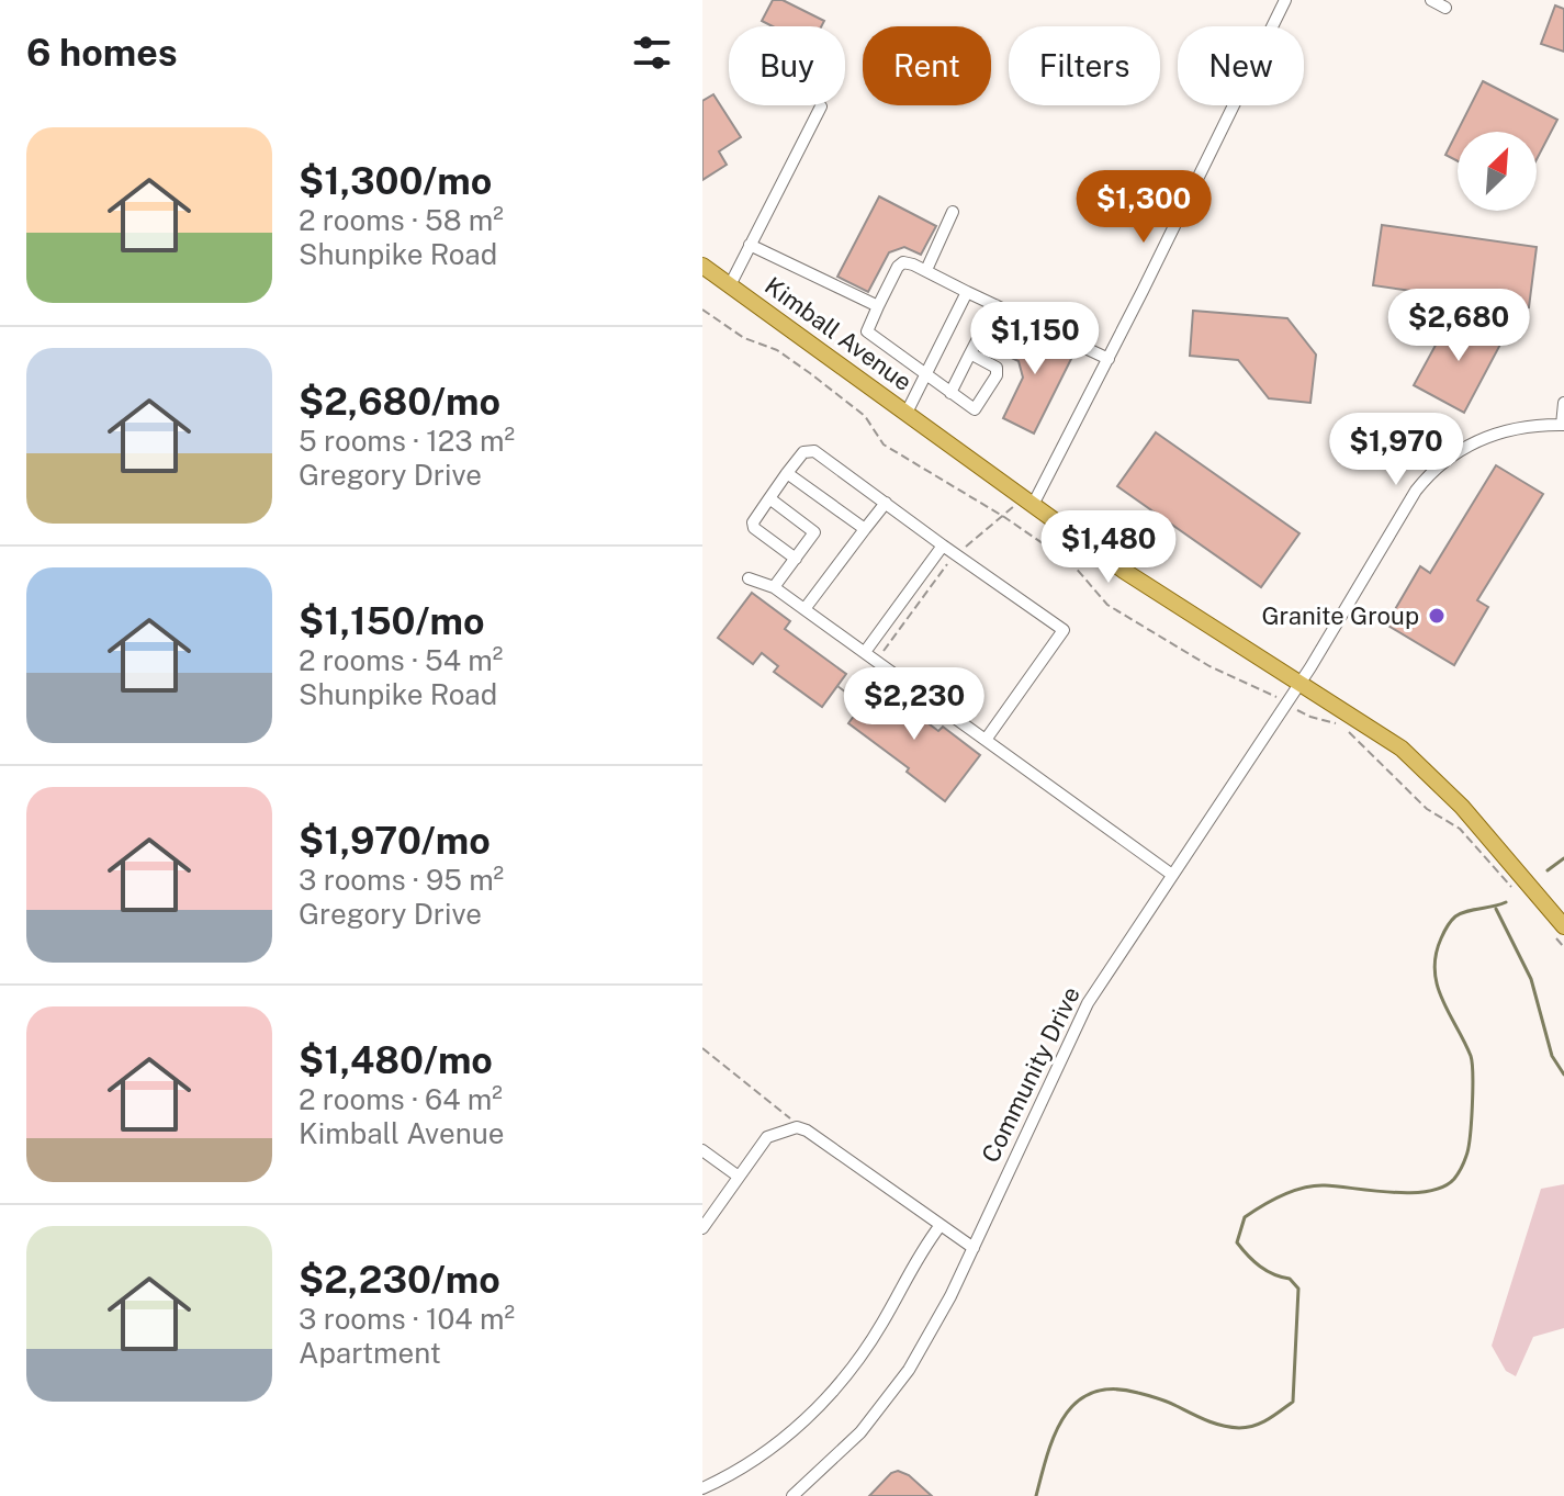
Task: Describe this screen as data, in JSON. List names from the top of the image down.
{
  "streets": {
    "main road": ["Kimball Avenue"],
    "street": ["Community Drive"]
  },
  "crossings": [
    ["Kimball Avenue", "Community Drive"]
  ],
  "places": ["Granite Group"],
  "north": "top right",
  "page": {
    "heading": "6 homes",
    "chip": [
      "Buy",
      "Rent",
      "Filters",
      "New"
    ],
    "list": [
      {
        "name": "$1,300/mo",
        "note": "2 rooms · 58 m² · Shunpike Road"
      },
      {
        "name": "$2,680/mo",
        "note": "5 rooms · 123 m² · Gregory Drive"
      },
      {
        "name": "$1,150/mo",
        "note": "2 rooms · 54 m² · Shunpike Road"
      },
      {
        "name": "$1,970/mo",
        "note": "3 rooms · 95 m² · Gregory Drive"
      },
      {
        "name": "$1,480/mo",
        "note": "2 rooms · 64 m² · Kimball Avenue"
      },
      {
        "name": "$2,230/mo",
        "note": "3 rooms · 104 m² · Apartment"
      }
    ],
    "price": [
      "$1,300",
      "$2,680",
      "$1,150",
      "$1,970",
      "$1,480",
      "$2,230"
    ]
  }
}
